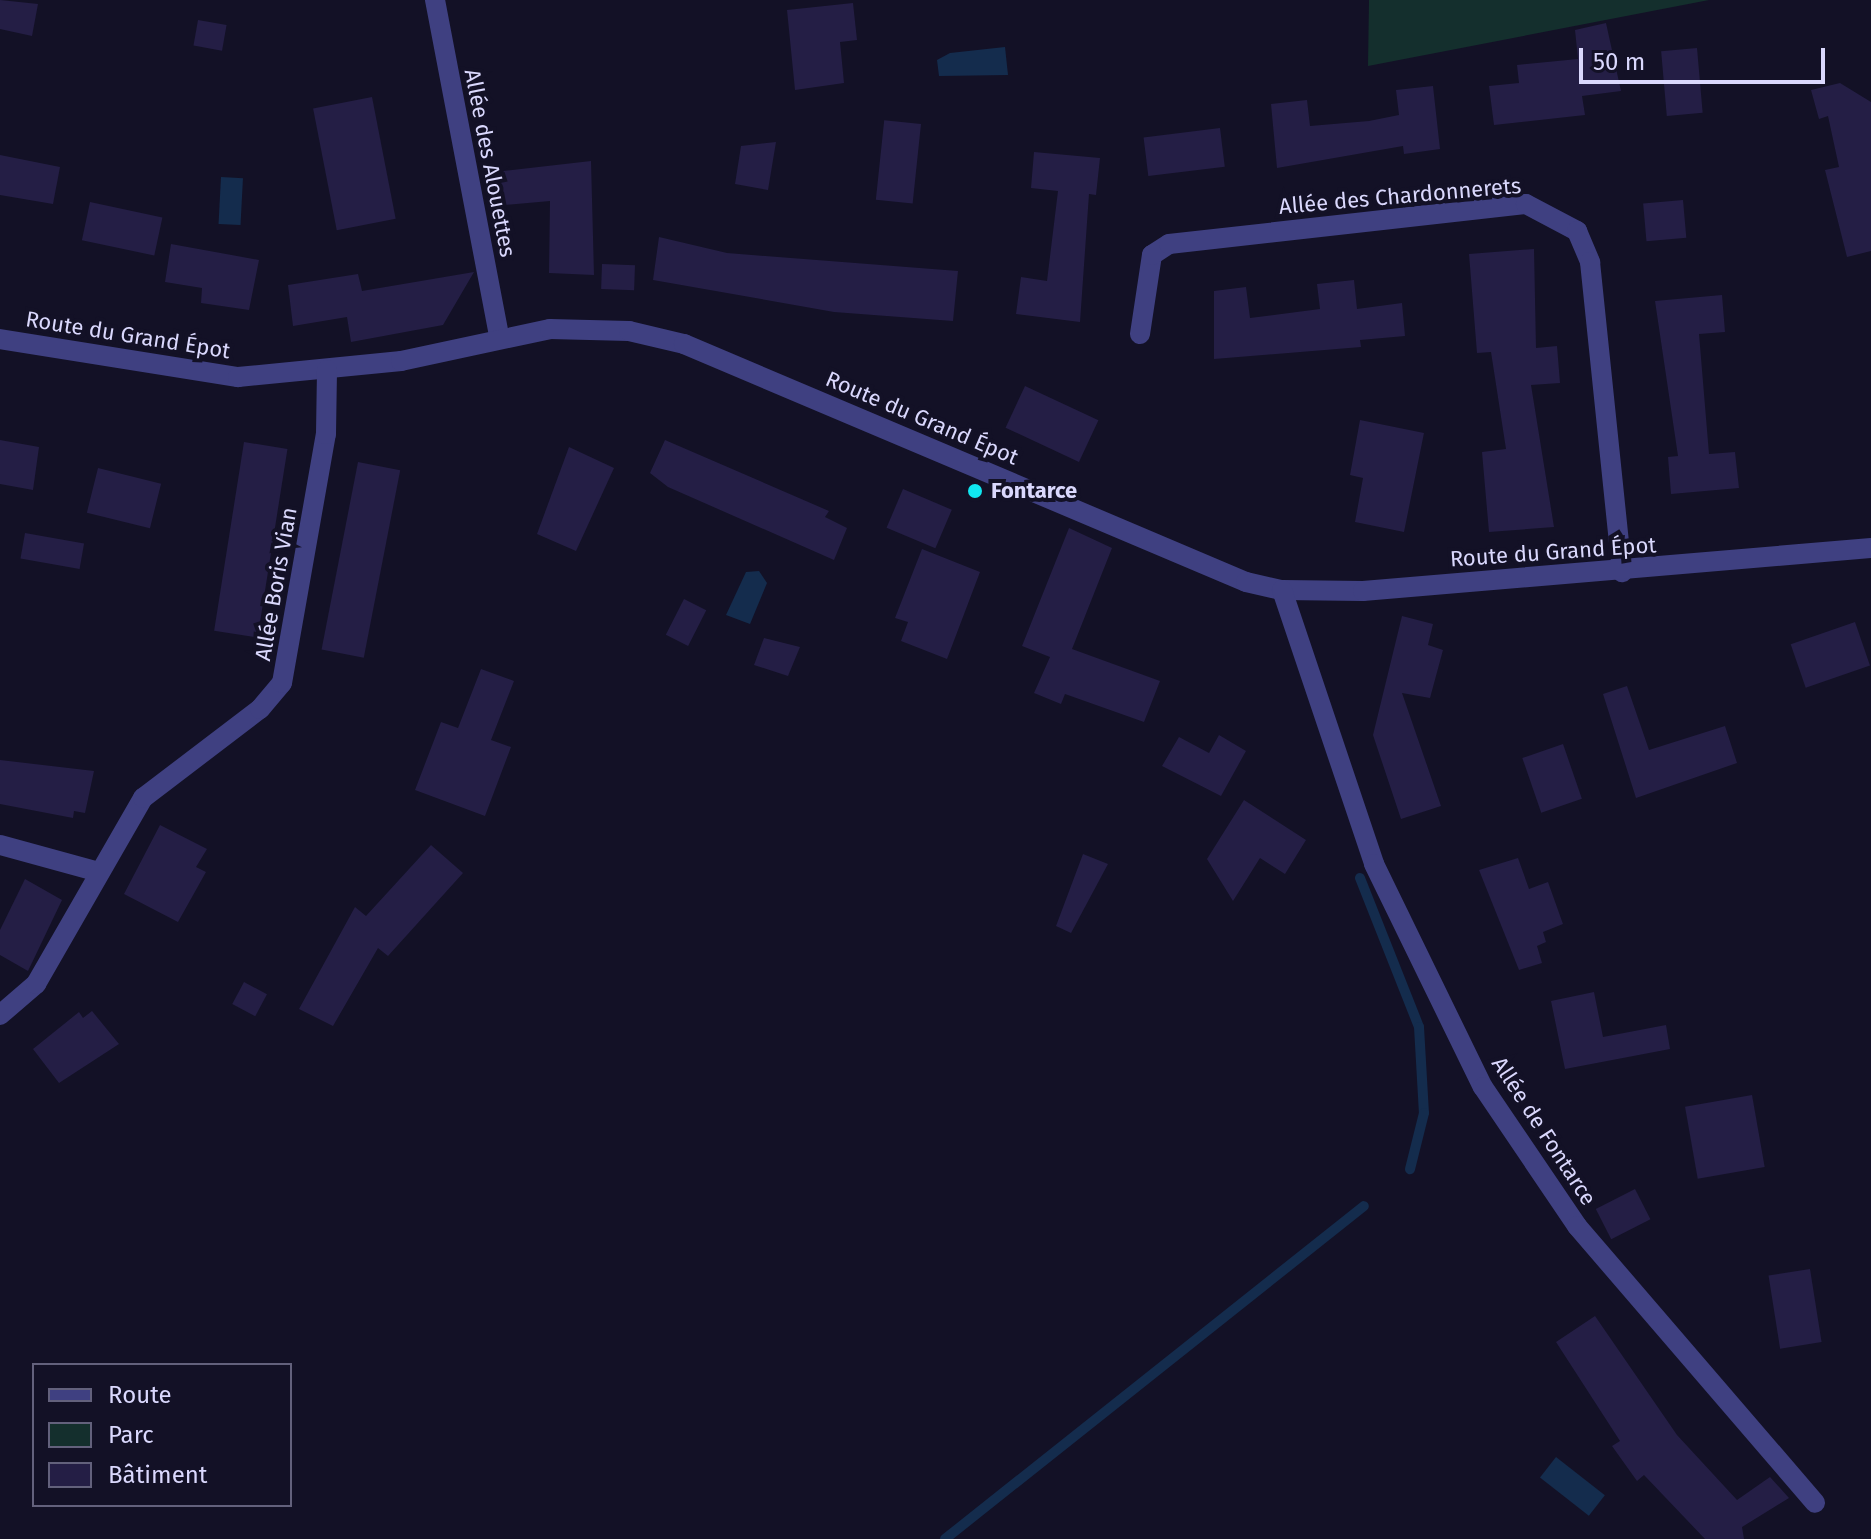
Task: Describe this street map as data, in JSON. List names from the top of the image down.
{
  "streets": {
    "street": [
      "Allée des Alouettes",
      "Allée des Chardonnerets",
      "Route du Grand Épot",
      "Allée Boris Vian",
      "Allée de Fontarce"
    ]
  },
  "crossings": [
    ["Allée des Alouettes", "Route du Grand Épot"],
    ["Allée des Chardonnerets", "Route du Grand Épot"],
    ["Route du Grand Épot", "Allée Boris Vian"],
    ["Route du Grand Épot", "Allée de Fontarce"]
  ],
  "places": ["Fontarce"],
  "legend": ["Route", "Parc", "Bâtiment"],
  "scale_bar": "50 m"
}
